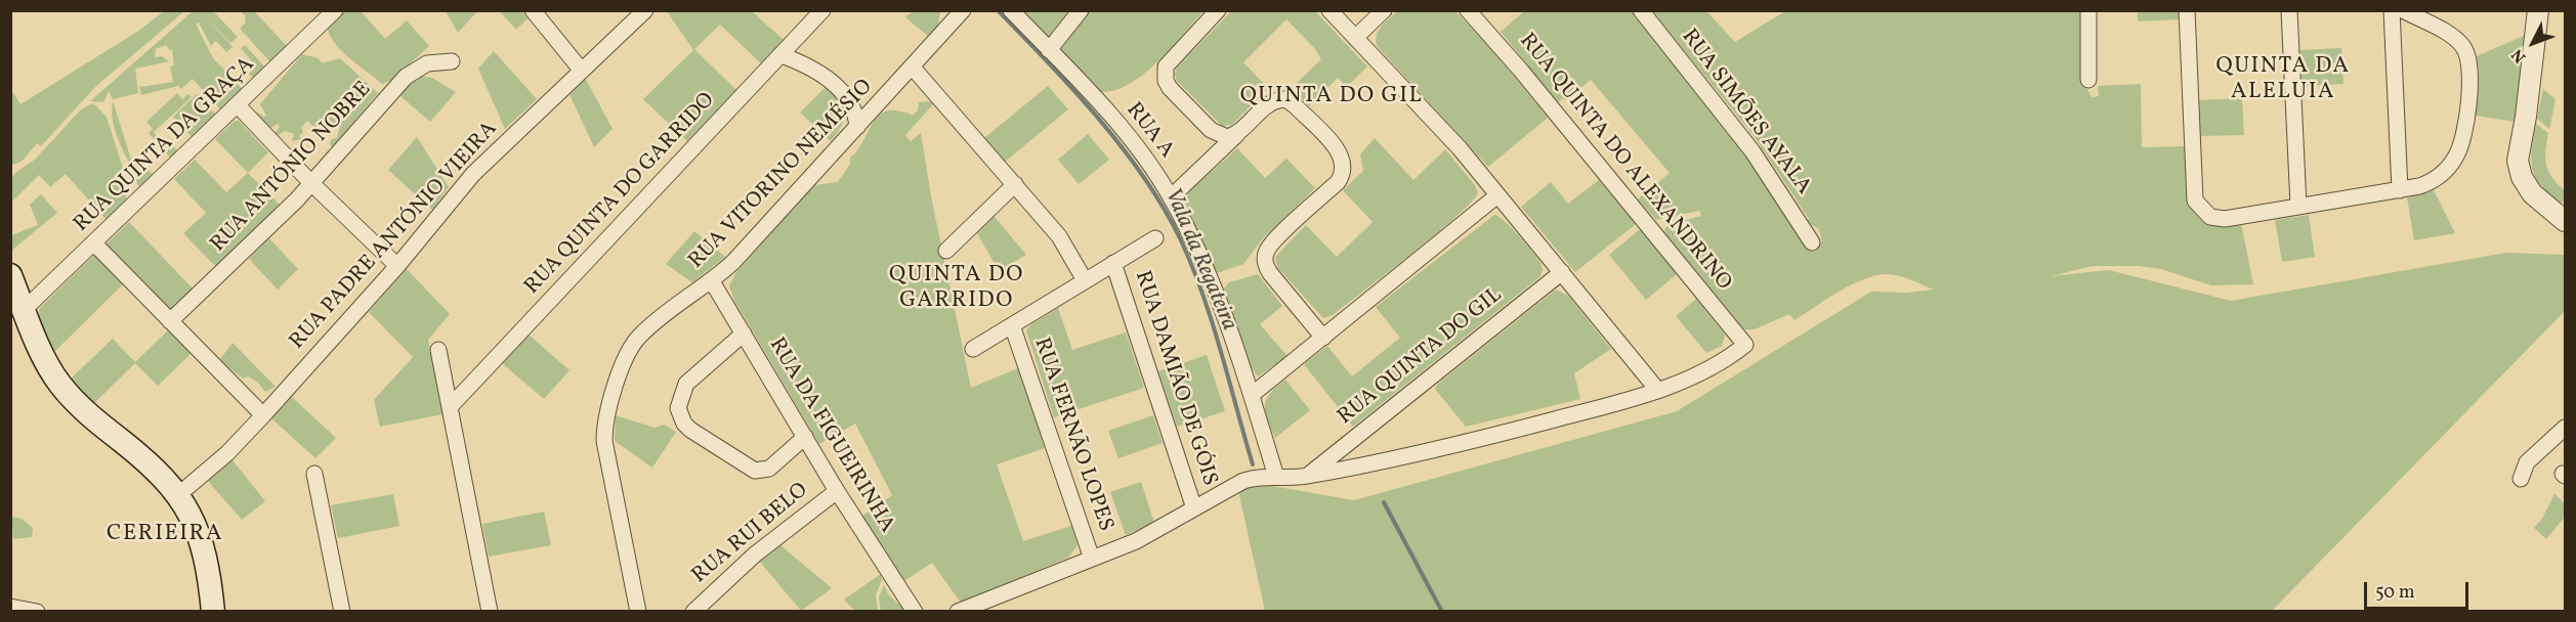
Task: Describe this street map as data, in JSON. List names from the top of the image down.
{
  "streets": {
    "street": [
      "RUA SIMÕES AYALA",
      "RUA A",
      "RUA QUINTA DA GRAÇA",
      "RUA QUINTA DO ALEXANDRINO",
      "RUA ANTÓNIO NOBRE",
      "RUA VITORINO NEMÉSIO",
      "RUA QUINTA DO GARRIDO",
      "RUA PADRE ANTÓNIO VIEIRA",
      "RUA QUINTA DO GIL",
      "RUA DAMIÃO DE GÓIS",
      "RUA FERNÃO LOPES",
      "RUA DA FIGUEIRINHA",
      "RUA RUI BELO"
    ]
  },
  "crossings": [
    ["RUA VITORINO NEMÉSIO", "RUA DA FIGUEIRINHA"],
    ["RUA DA FIGUEIRINHA", "RUA RUI BELO"]
  ],
  "districts": [
    "QUINTA DA ALELUIA",
    "QUINTA DO GIL",
    "QUINTA DO GARRIDO",
    "CERIEIRA"
  ],
  "water": ["Vala da Regateira"],
  "scale_bar": "50 m",
  "north": "bottom left"
}
